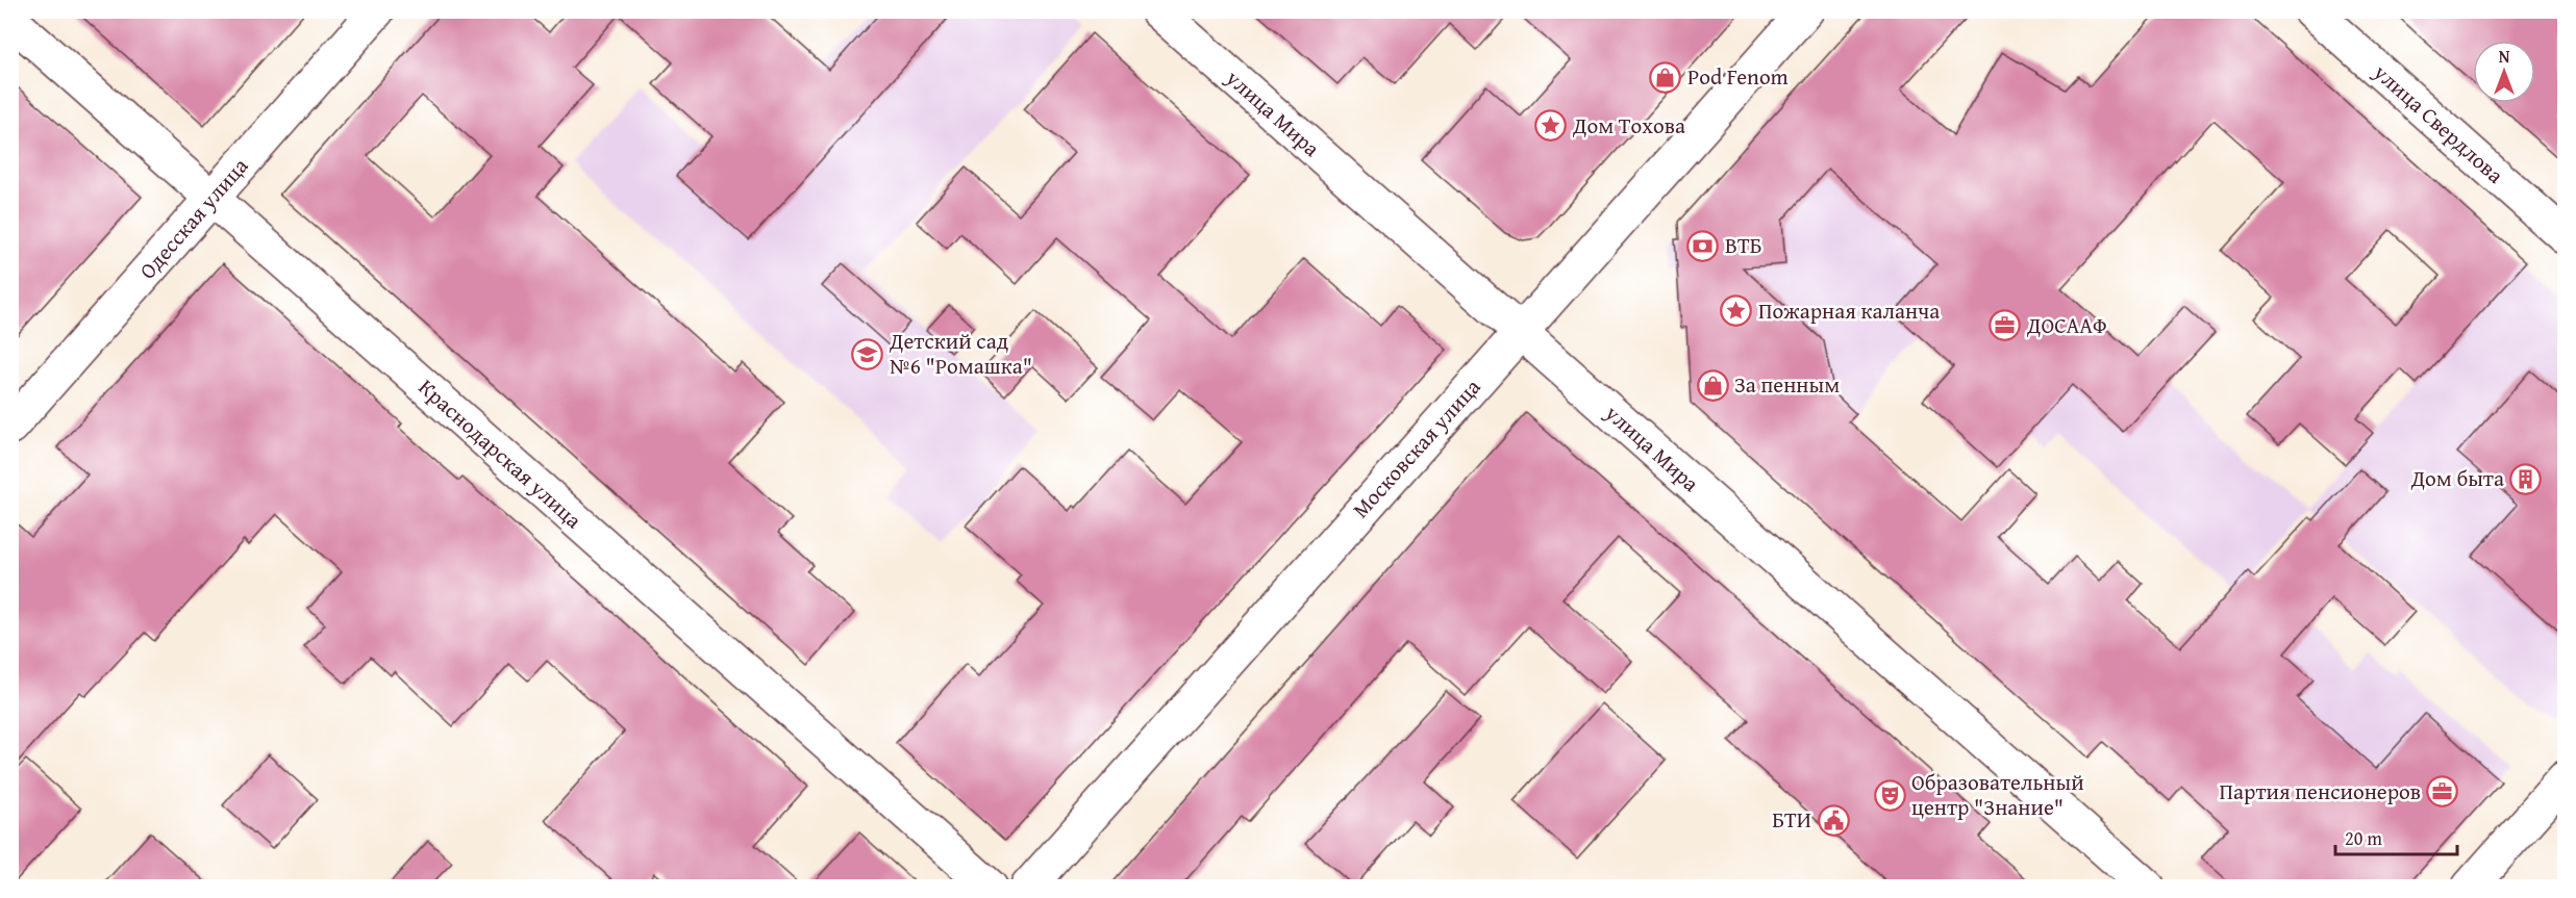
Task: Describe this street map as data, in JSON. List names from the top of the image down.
{
  "streets": {
    "street": [
      "улица Мира",
      "улица Свердлова",
      "Одесская улица",
      "Московская улица",
      "Краснодарская улица"
    ]
  },
  "crossings": [
    ["улица Мира", "Московская улица"],
    ["Одесская улица", "Краснодарская улица"]
  ],
  "places": {
    "shop": ["Pod Fenom", "За пенным"],
    "place": ["Дом Тохова", "Пожарная каланча"],
    "bank": ["ВТБ"],
    "office": ["ДОСААФ", "Партия пенсионеров"],
    "school or university": ["Детский сад №6 \"Ромашка\""],
    "building": ["Дом быта"],
    "theatre": ["Образовательный центр \"Знание\""],
    "public building": ["БТИ"]
  },
  "scale_bar": "20 m",
  "north": "top"
}
